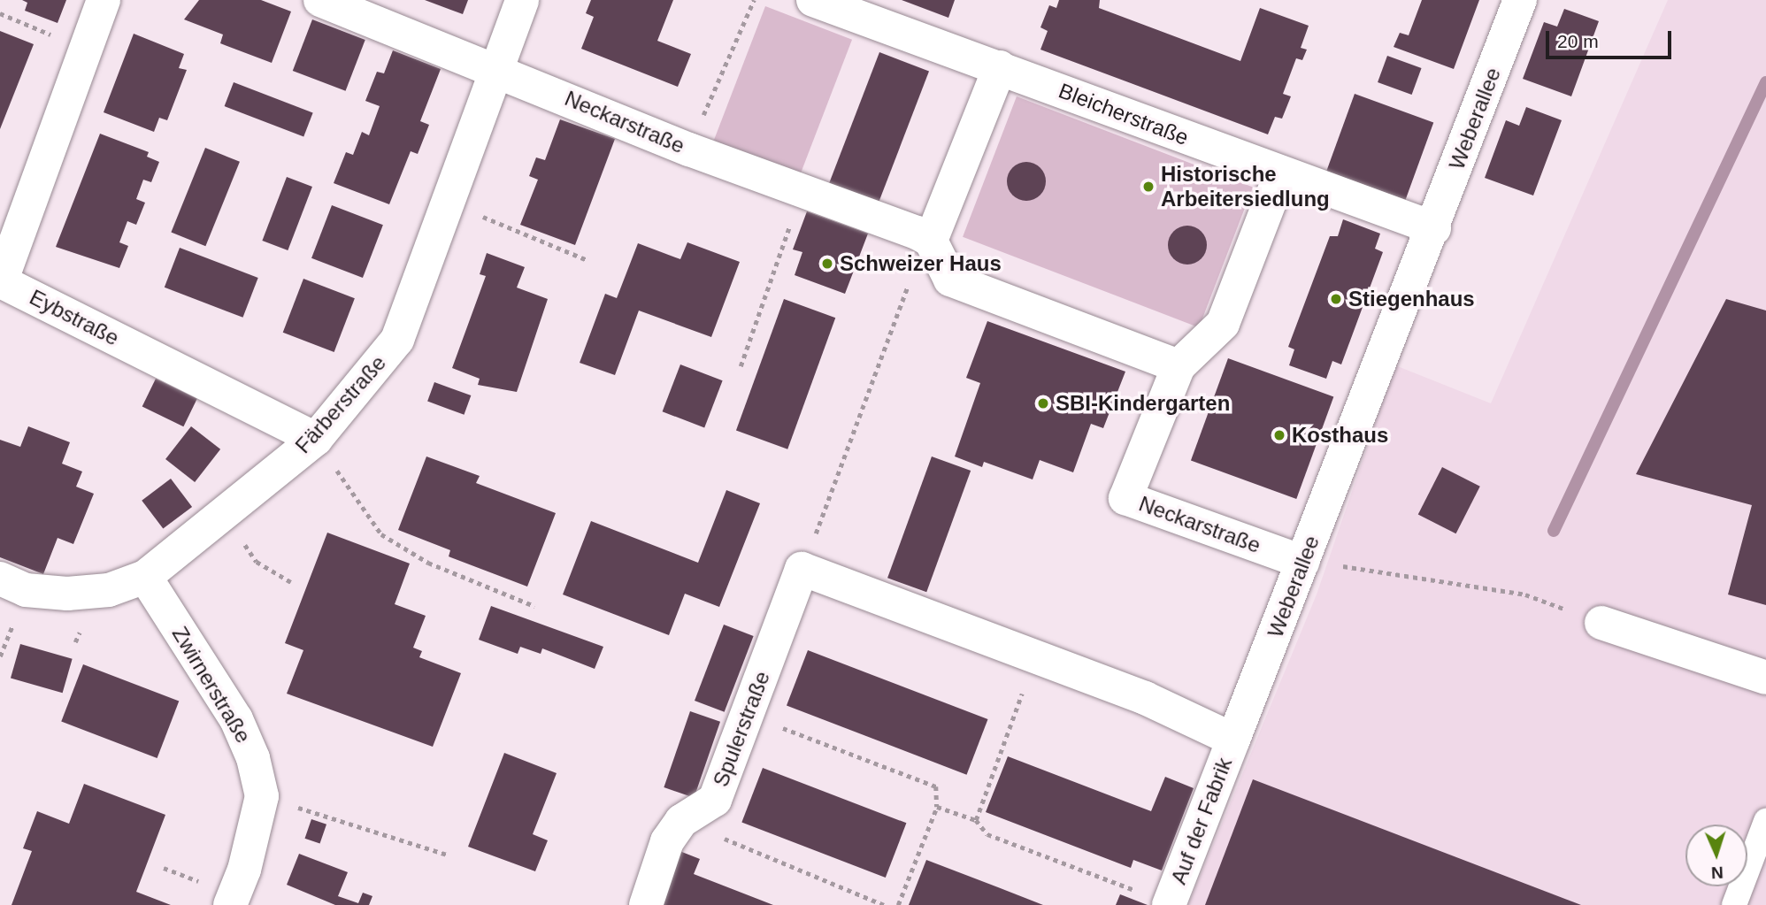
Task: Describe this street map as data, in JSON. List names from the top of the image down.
{
  "streets": {
    "street": [
      "Bleicherstraße",
      "Weberallee",
      "Neckarstraße",
      "Eybstraße",
      "Färberstraße",
      "Zwirnerstraße",
      "Spulerstraße",
      "Auf der Fabrik"
    ]
  },
  "crossings": [
    ["Bleicherstraße", "Weberallee"],
    ["Bleicherstraße", "Neckarstraße"],
    ["Weberallee", "Neckarstraße"],
    ["Weberallee", "Auf der Fabrik"],
    ["Neckarstraße", "Färberstraße"],
    ["Eybstraße", "Färberstraße"],
    ["Färberstraße", "Zwirnerstraße"]
  ],
  "places": [
    "Historische Arbeitersiedlung",
    "Schweizer Haus",
    "Stiegenhaus",
    "SBI-Kindergarten",
    "Kosthaus"
  ],
  "scale_bar": "20 m",
  "north": "bottom"
}
